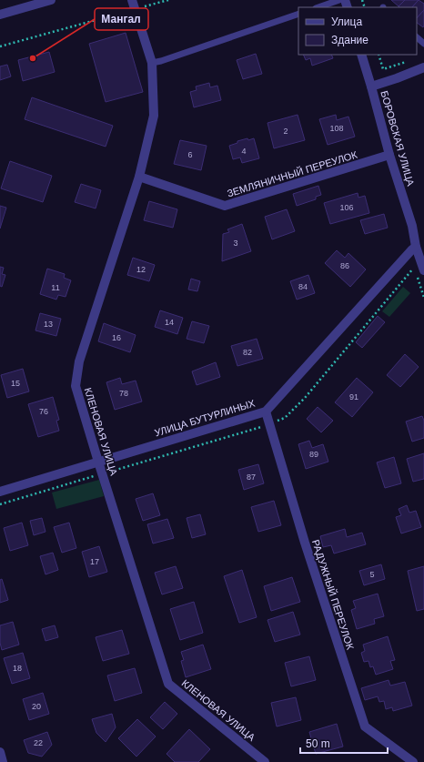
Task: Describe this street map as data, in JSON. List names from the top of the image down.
{
  "streets": {
    "street": [
      "БОРОВСКАЯ УЛИЦА",
      "ЗЕМЛЯНИЧНЫЙ ПЕРЕУЛОК",
      "УЛИЦА БУТУРЛИНЫХ",
      "КЛЕНОВАЯ УЛИЦА",
      "РАДУЖНЫЙ ПЕРЕУЛОК"
    ]
  },
  "crossings": [
    ["БОРОВСКАЯ УЛИЦА", "ЗЕМЛЯНИЧНЫЙ ПЕРЕУЛОК"],
    ["БОРОВСКАЯ УЛИЦА", "УЛИЦА БУТУРЛИНЫХ"],
    ["ЗЕМЛЯНИЧНЫЙ ПЕРЕУЛОК", "КЛЕНОВАЯ УЛИЦА"],
    ["УЛИЦА БУТУРЛИНЫХ", "КЛЕНОВАЯ УЛИЦА"],
    ["УЛИЦА БУТУРЛИНЫХ", "РАДУЖНЫЙ ПЕРЕУЛОК"]
  ],
  "places": ["Мангал"],
  "house_numbers": [
    "108",
    "2",
    "4",
    "6",
    "106",
    "3",
    "86",
    "12",
    "84",
    "11",
    "14",
    "13",
    "16",
    "82",
    "15",
    "78",
    "91",
    "76",
    "89",
    "87",
    "17",
    "5",
    "18",
    "20",
    "22"
  ],
  "legend": ["Улица", "Здание"],
  "scale_bar": "50 m"
}
